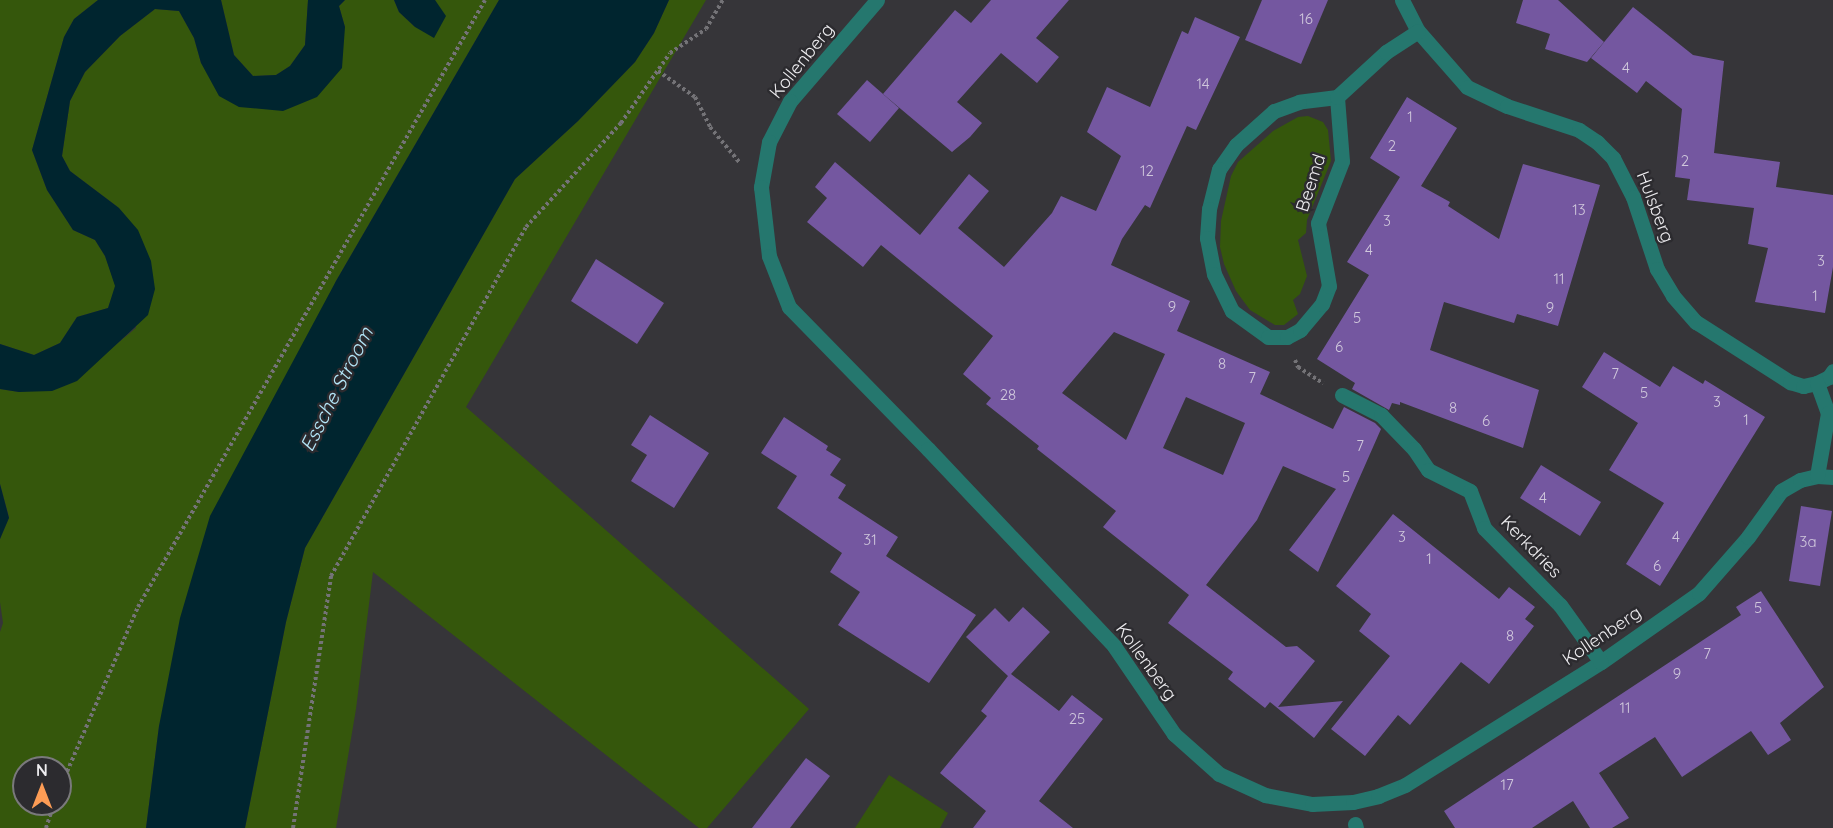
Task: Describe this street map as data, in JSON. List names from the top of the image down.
{
  "streets": {
    "street": [
      "Kollenberg",
      "Beemd",
      "Hulsberg",
      "Kerkdries"
    ]
  },
  "crossings": [
    ["Kollenberg", "Kerkdries"]
  ],
  "water": ["Essche Stroom"],
  "house_numbers": [
    "16",
    "4",
    "14",
    "1",
    "2",
    "2",
    "12",
    "13",
    "3",
    "4",
    "3",
    "11",
    "1",
    "9",
    "9",
    "5",
    "6",
    "8",
    "7",
    "7",
    "5",
    "28",
    "3",
    "8",
    "1",
    "6",
    "7",
    "5",
    "4",
    "3",
    "4",
    "31",
    "3a",
    "1",
    "6",
    "5",
    "8",
    "7",
    "9",
    "11",
    "25",
    "17"
  ],
  "north": "top"
}
